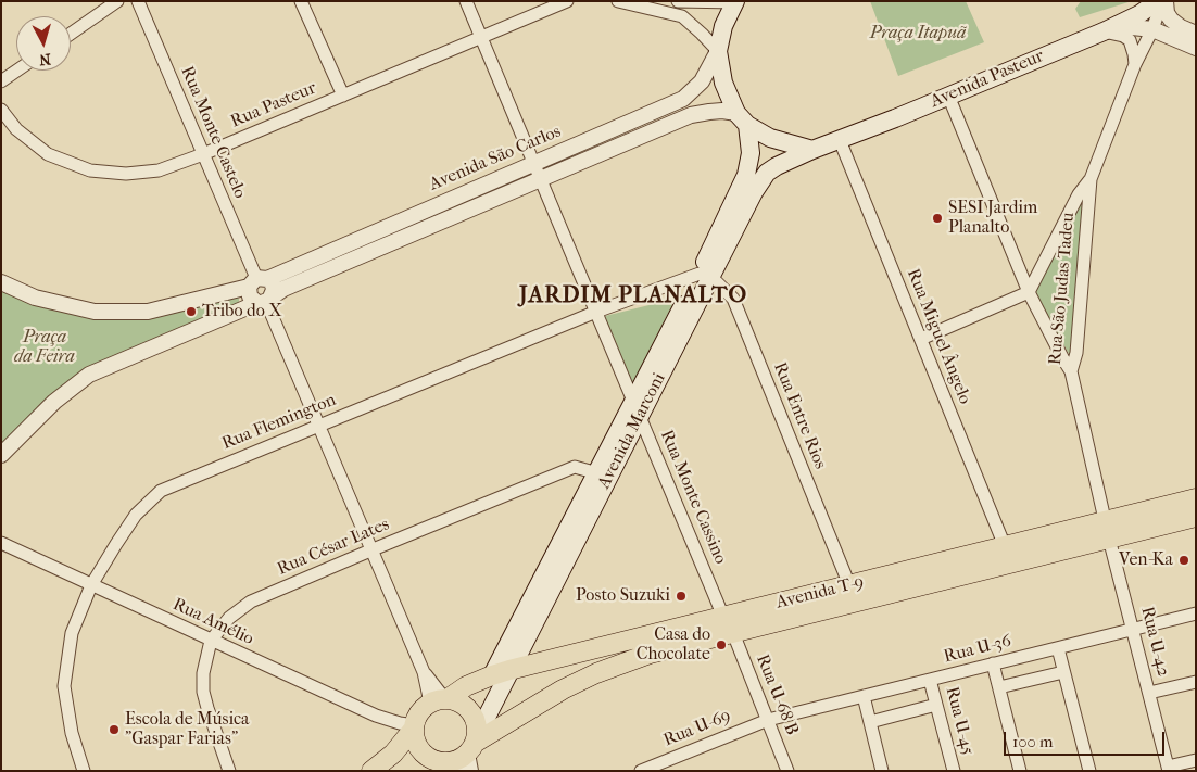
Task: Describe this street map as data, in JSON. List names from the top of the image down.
{
  "streets": {
    "main road": ["Avenida Pasteur", "Avenida Marconi", "Avenida T-9"],
    "street": [
      "Rua Pasteur",
      "Rua Monte Castelo",
      "Avenida São Carlos",
      "Rua São Judas Tadeu",
      "Rua Miguel Ângelo",
      "Rua Entre Rios",
      "Rua Flemington",
      "Rua Monte Cassino",
      "Rua César Lates",
      "Rua Amélio",
      "Rua U-42",
      "Rua U-36",
      "Rua U-68 B",
      "Rua U-45",
      "Rua U-69"
    ]
  },
  "crossings": [
    ["Avenida Pasteur", "Rua Miguel Ângelo"],
    ["Avenida Pasteur", "Avenida Marconi"],
    ["Rua Pasteur", "Rua Monte Castelo"],
    ["Rua Pasteur", "Rua Monte Cassino"],
    ["Rua Monte Castelo", "Avenida São Carlos"],
    ["Avenida São Carlos", "Avenida Marconi"],
    ["Avenida São Carlos", "Rua Monte Cassino"],
    ["Rua São Judas Tadeu", "Avenida T-9"],
    ["Rua São Judas Tadeu", "Rua U-42"],
    ["Rua Miguel Ângelo", "Avenida T-9"],
    ["Rua Entre Rios", "Rua Flemington"],
    ["Rua Entre Rios", "Avenida Marconi"],
    ["Rua Entre Rios", "Avenida T-9"],
    ["Rua Flemington", "Avenida Marconi"],
    ["Rua Flemington", "Rua Monte Cassino"],
    ["Rua Flemington", "Rua Amélio"],
    ["Avenida Marconi", "Rua Monte Cassino"],
    ["Avenida Marconi", "Rua César Lates"],
    ["Avenida Marconi", "Avenida T-9"],
    ["Avenida Marconi", "Rua Amélio"],
    ["Rua Monte Cassino", "Avenida T-9"],
    ["Rua Monte Cassino", "Rua U-68 B"],
    ["Rua César Lates", "Rua Amélio"],
    ["Avenida T-9", "Rua Amélio"],
    ["Avenida T-9", "Rua U-42"],
    ["Avenida T-9", "Rua U-68 B"],
    ["Rua U-42", "Rua U-36"],
    ["Rua U-36", "Rua U-68 B"],
    ["Rua U-36", "Rua U-45"],
    ["Rua U-36", "Rua U-69"],
    ["Rua U-68 B", "Rua U-69"]
  ],
  "districts": ["JARDIM PLANALTO"],
  "parks": ["Praça Itapuã", "Praça da Feira"],
  "places": [
    "SESI Jardim Planalto",
    "Tribo do X",
    "Ven-Ka",
    "Posto Suzuki",
    "Casa do Chocolate",
    "Escola de Música \"Gaspar Farias\""
  ],
  "scale_bar": "100 m",
  "north": "bottom"
}
